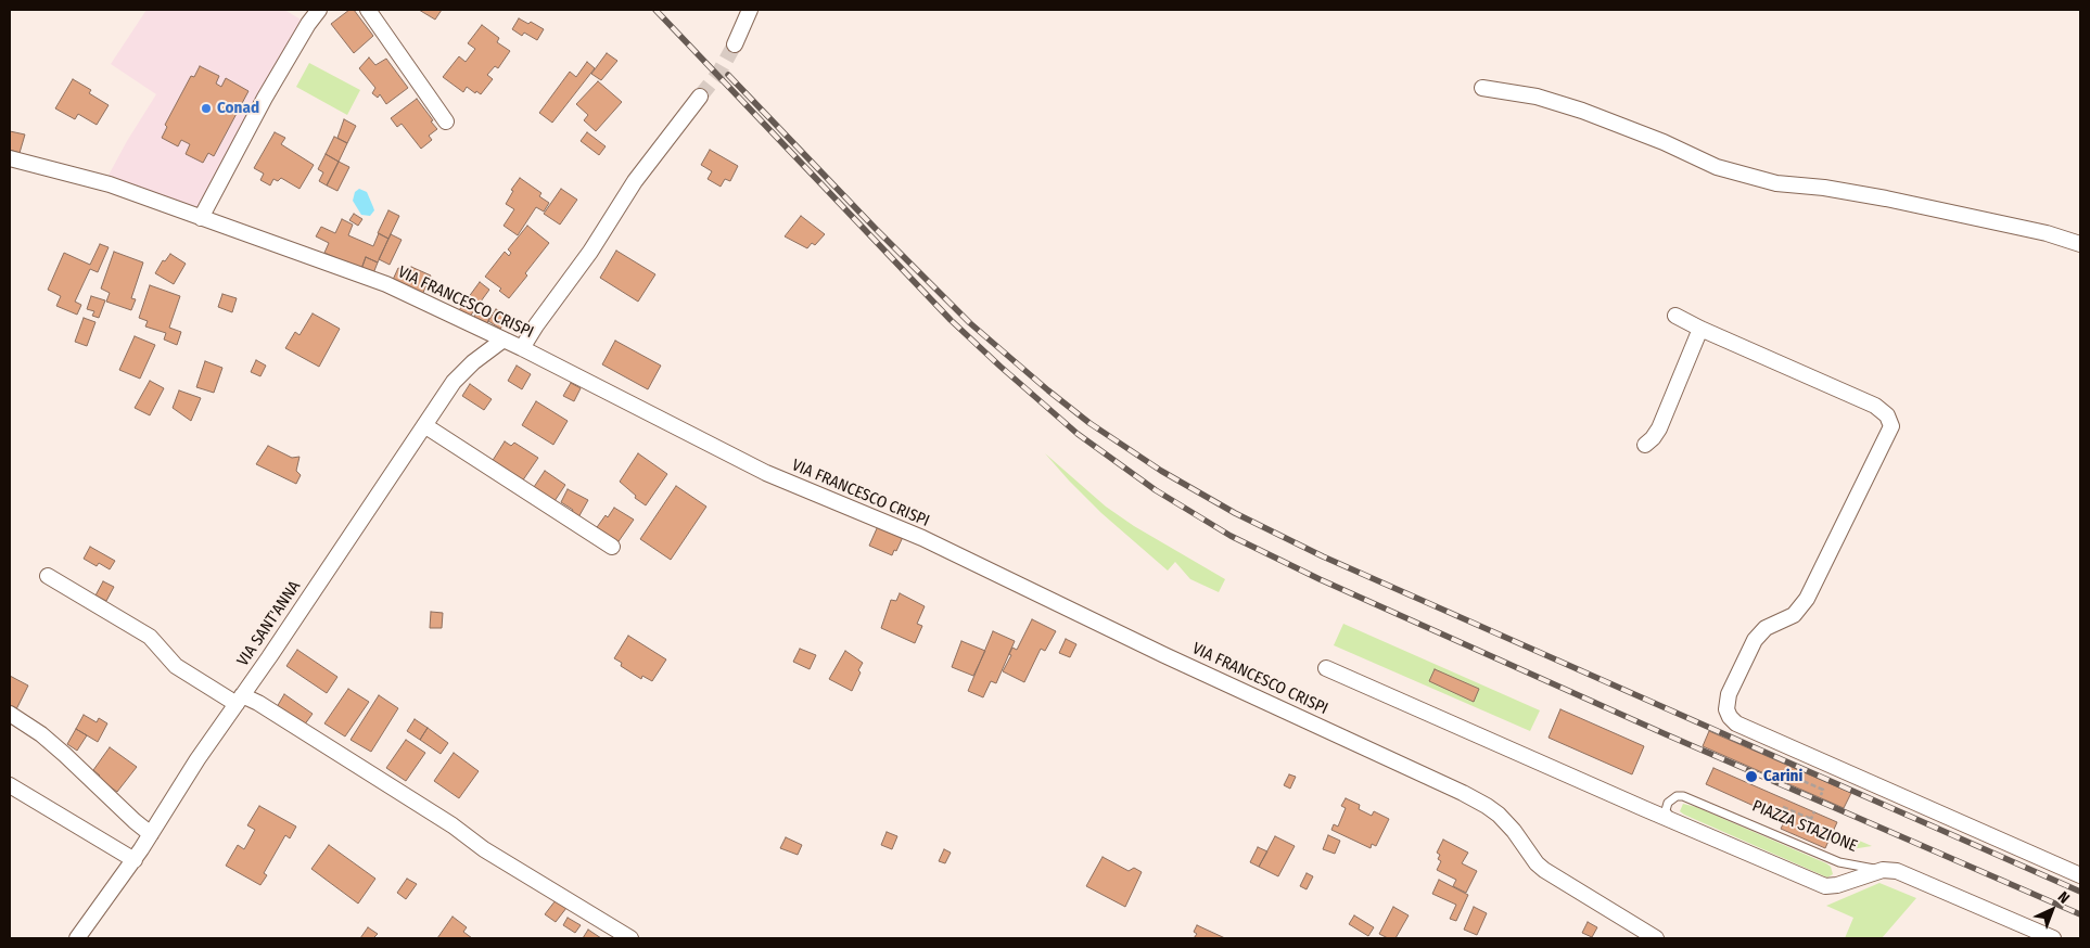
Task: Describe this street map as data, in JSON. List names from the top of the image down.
{
  "streets": {
    "street": ["VIA FRANCESCO CRISPI", "VIA SANT'ANNA", "PIAZZA STAZIONE"]
  },
  "crossings": [
    ["VIA FRANCESCO CRISPI", "VIA SANT'ANNA"]
  ],
  "places": ["Conad", "Carini"],
  "north": "top right"
}
